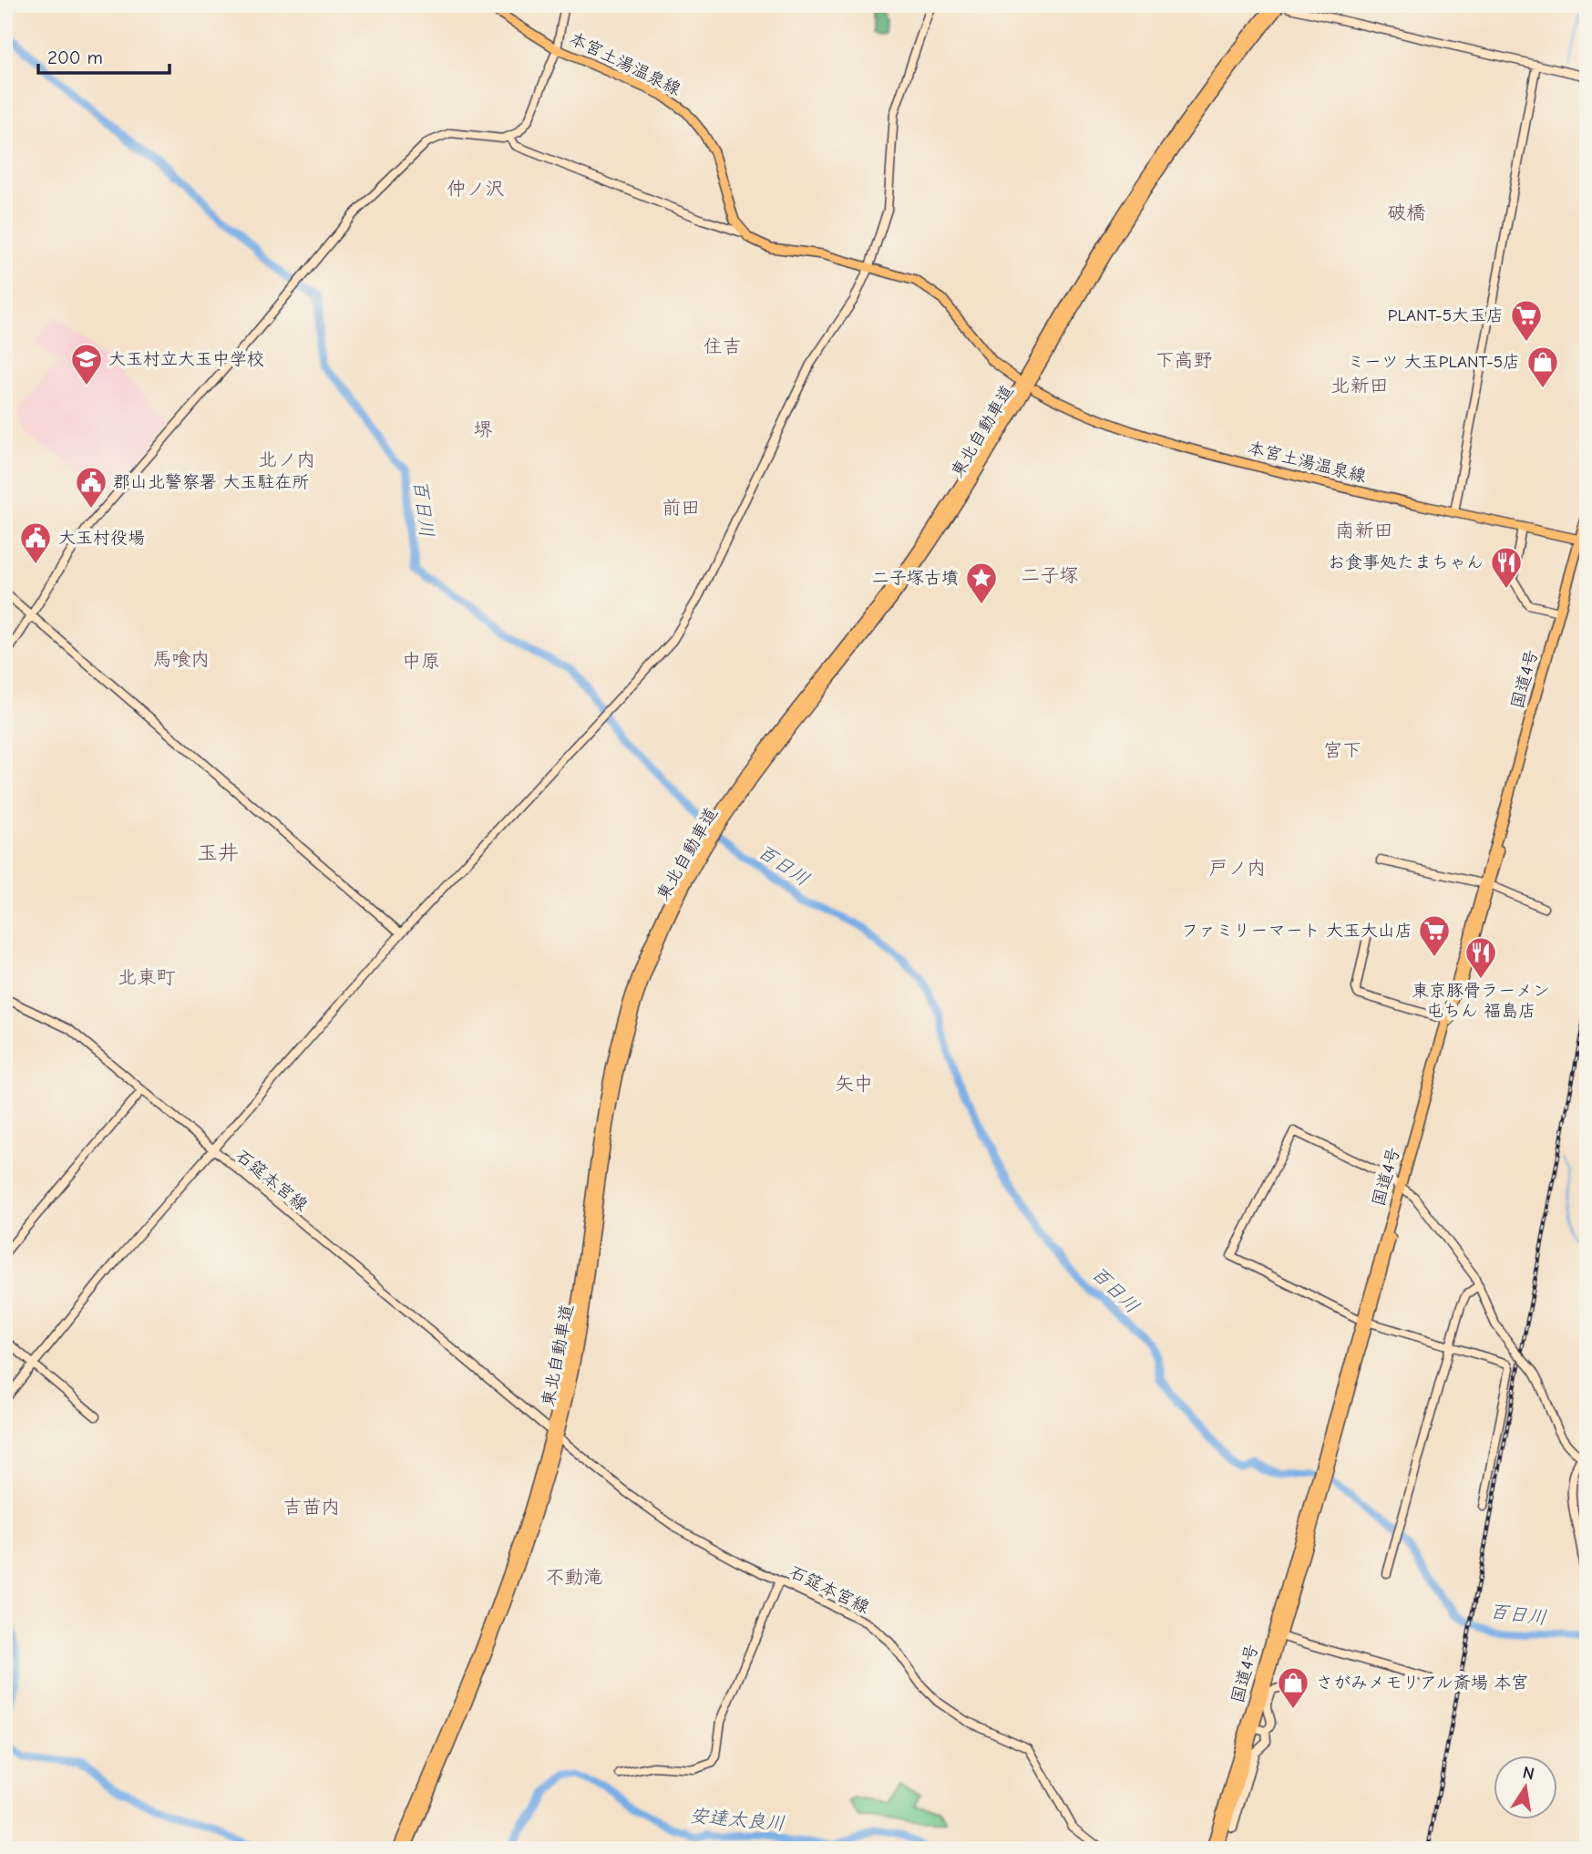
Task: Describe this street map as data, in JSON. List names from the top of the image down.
{
  "streets": {
    "highway": ["東北自動車道", "国道4号"],
    "main road": ["本宮土湯温泉線"],
    "street": ["石筵本宮線"]
  },
  "crossings": [
    ["本宮土湯温泉線", "国道4号"]
  ],
  "districts": [
    "仲ノ沢",
    "破橋",
    "住吉",
    "下高野",
    "北新田",
    "堺",
    "北ノ内",
    "前田",
    "南新田",
    "二子塚",
    "馬喰内",
    "中原",
    "宮下",
    "玉井",
    "戸ノ内",
    "北東町",
    "矢中",
    "吉苗内",
    "不動滝"
  ],
  "water": ["百日川", "安達太良川"],
  "places": {
    "supermarket": ["PLANT-5大玉店", "ファミリーマート 大玉大山店"],
    "school or university": ["大玉村立大玉中学校"],
    "shop": ["ミーツ 大玉PLANT-5店", "さがみメモリアル斎場 本宮"],
    "public building": ["郡山北警察署 大玉駐在所", "大玉村役場"],
    "restaurant": ["お食事処たまちゃん", "東京豚骨ラーメン 屯ちん 福島店"],
    "place": ["二子塚古墳"]
  },
  "scale_bar": "200 m",
  "north": "top"
}
